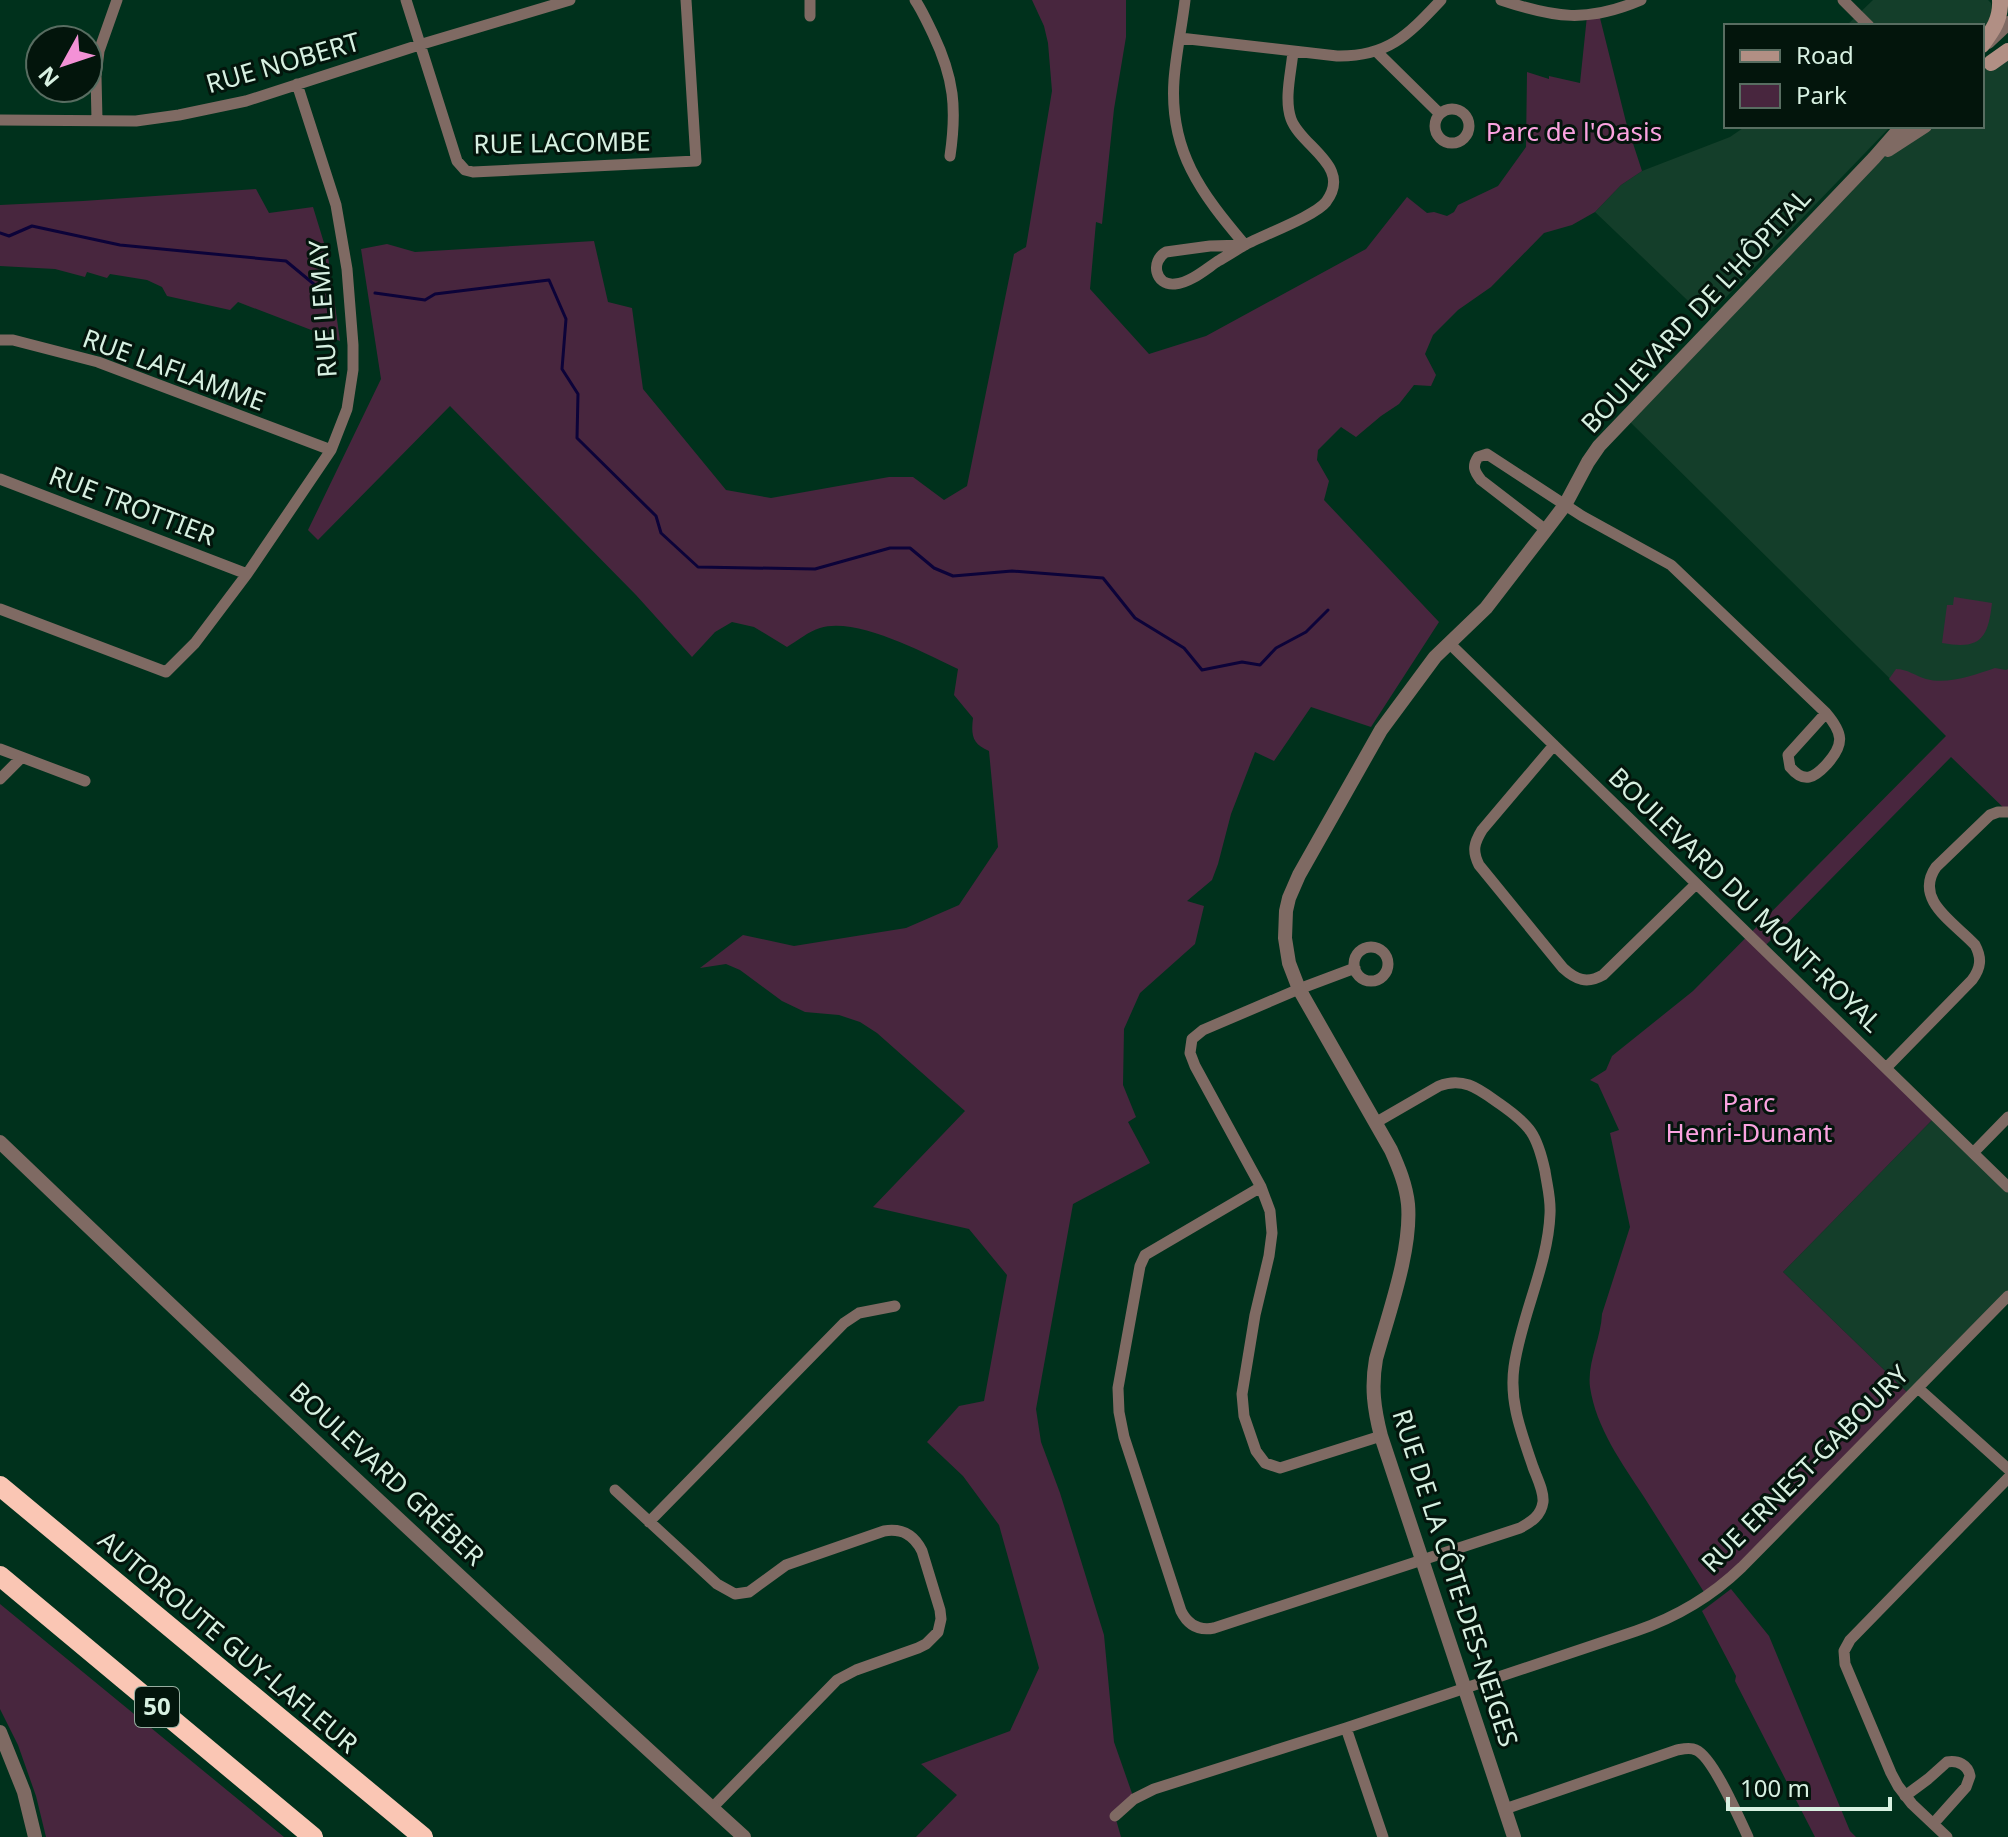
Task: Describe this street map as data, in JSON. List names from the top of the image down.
{
  "streets": {
    "highway": ["AUTOROUTE GUY-LAFLEUR", "50"],
    "street": [
      "RUE NOBERT",
      "RUE LACOMBE",
      "RUE LEMAY",
      "BOULEVARD DE L'HÔPITAL",
      "RUE LAFLAMME",
      "RUE TROTTIER",
      "BOULEVARD DU MONT-ROYAL",
      "RUE ERNEST-GABOURY",
      "BOULEVARD GRÉBER",
      "RUE DE LA CÔTE-DES-NEIGES"
    ]
  },
  "crossings": [
    ["RUE NOBERT", "RUE LACOMBE"],
    ["RUE NOBERT", "RUE LEMAY"],
    ["RUE LEMAY", "RUE LAFLAMME"],
    ["RUE LEMAY", "RUE TROTTIER"],
    ["BOULEVARD DE L'HÔPITAL", "BOULEVARD DU MONT-ROYAL"],
    ["BOULEVARD DE L'HÔPITAL", "RUE DE LA CÔTE-DES-NEIGES"],
    ["BOULEVARD DU MONT-ROYAL", "RUE DE LA CÔTE-DES-NEIGES"],
    ["RUE ERNEST-GABOURY", "RUE DE LA CÔTE-DES-NEIGES"]
  ],
  "parks": ["Parc de l'Oasis", "Parc Henri-Dunant"],
  "legend": ["Road", "Park"],
  "scale_bar": "100 m",
  "north": "bottom left"
}
